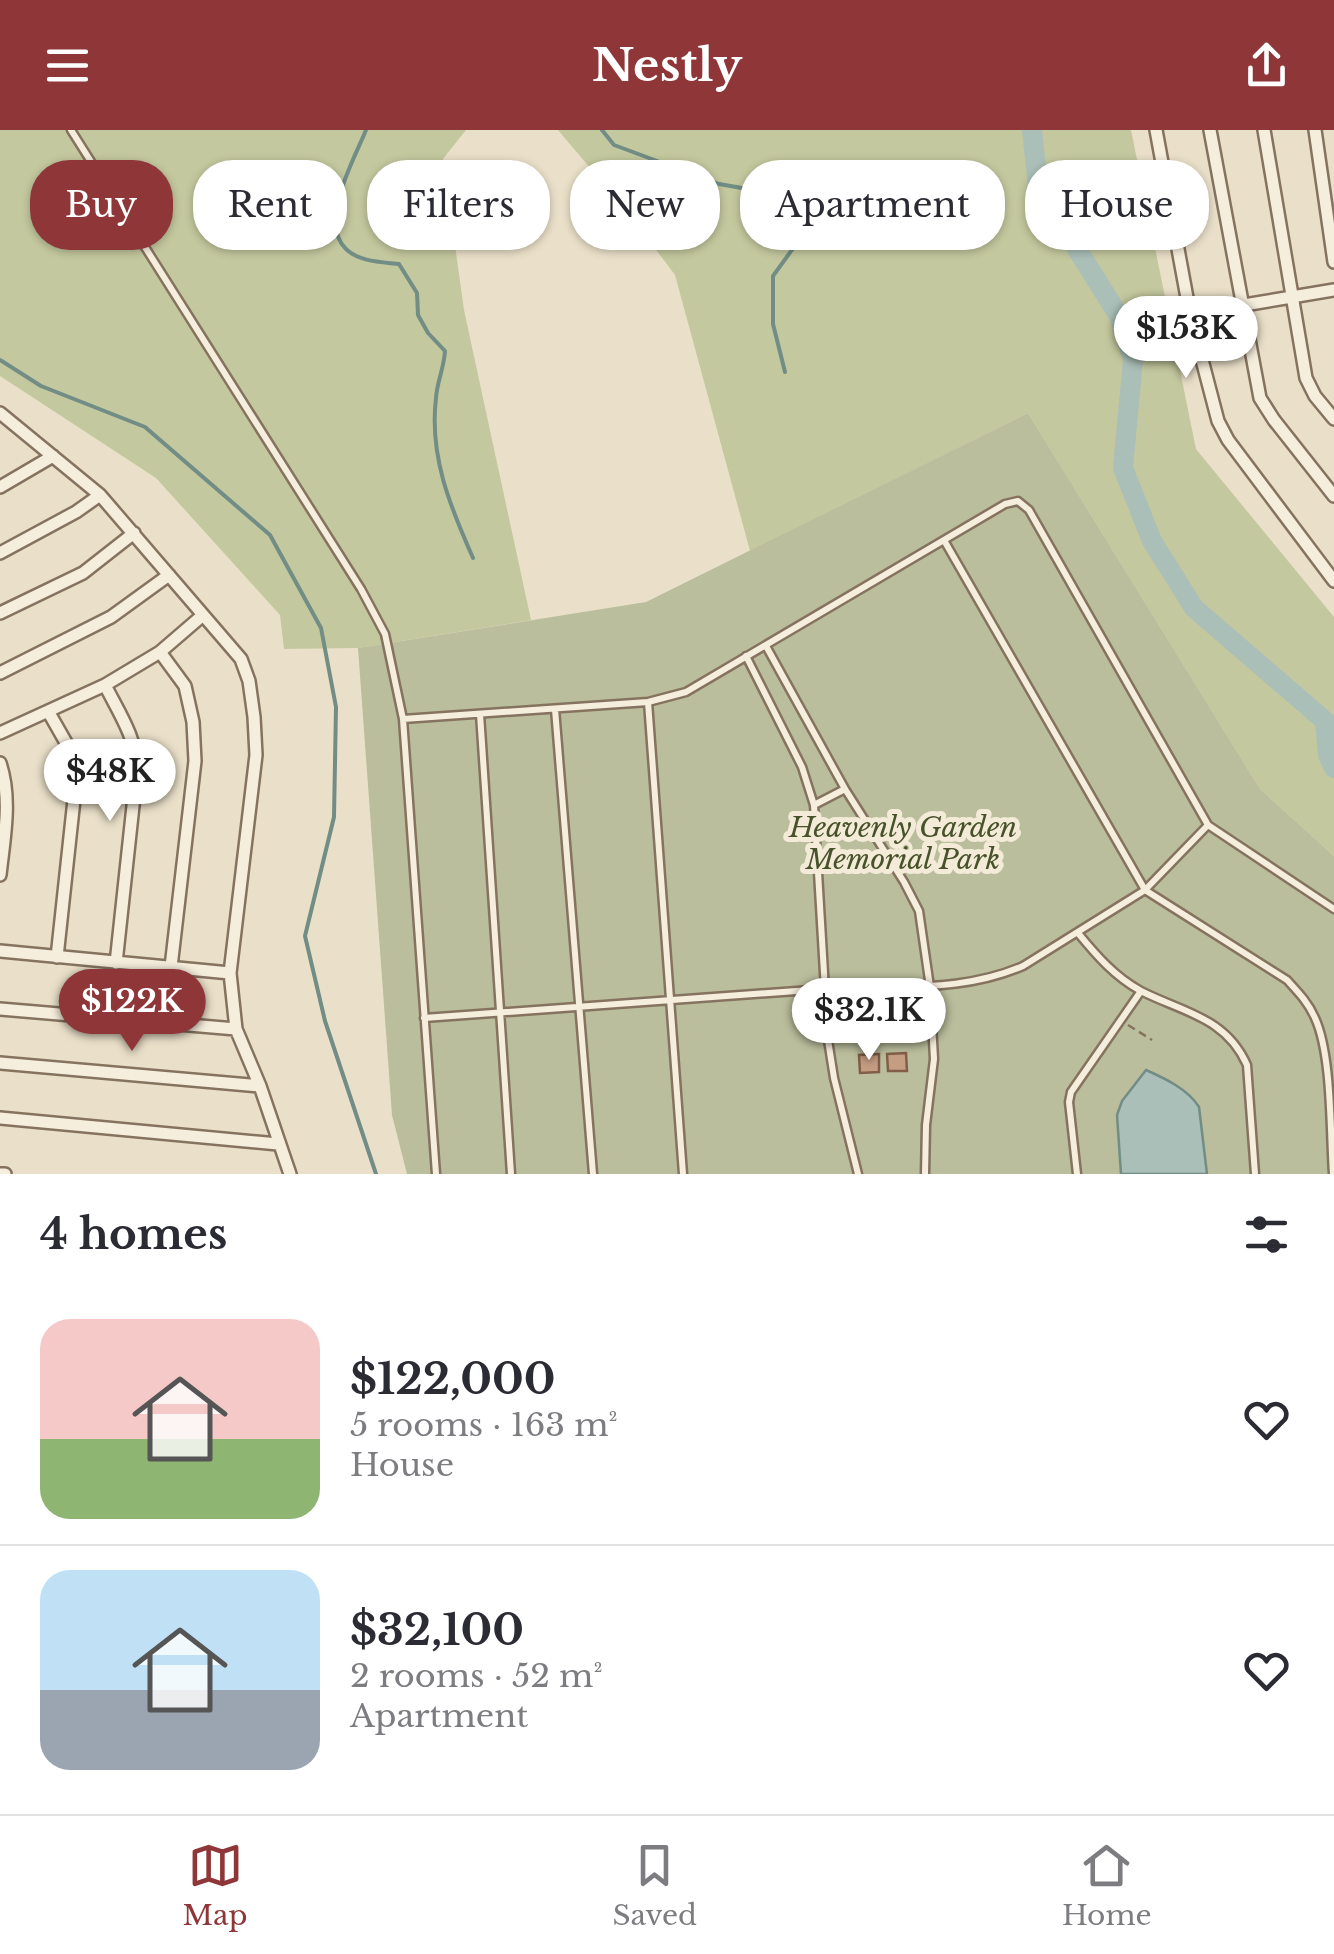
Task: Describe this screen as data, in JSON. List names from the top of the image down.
{
  "parks": ["Heavenly Garden Memorial Park"],
  "page": {
    "header": "Nestly",
    "chip": [
      "Buy",
      "Rent",
      "Filters",
      "New",
      "Apartment",
      "House"
    ],
    "price": [
      "$153K",
      "$48K",
      "$122K",
      "$32.1K"
    ],
    "heading": "4 homes",
    "list": [
      {
        "name": "$122,000",
        "note": "5 rooms · 163 m² · House"
      },
      {
        "name": "$32,100",
        "note": "2 rooms · 52 m² · Apartment"
      }
    ],
    "tabs": ["Map", "Saved", "Home"]
  }
}
